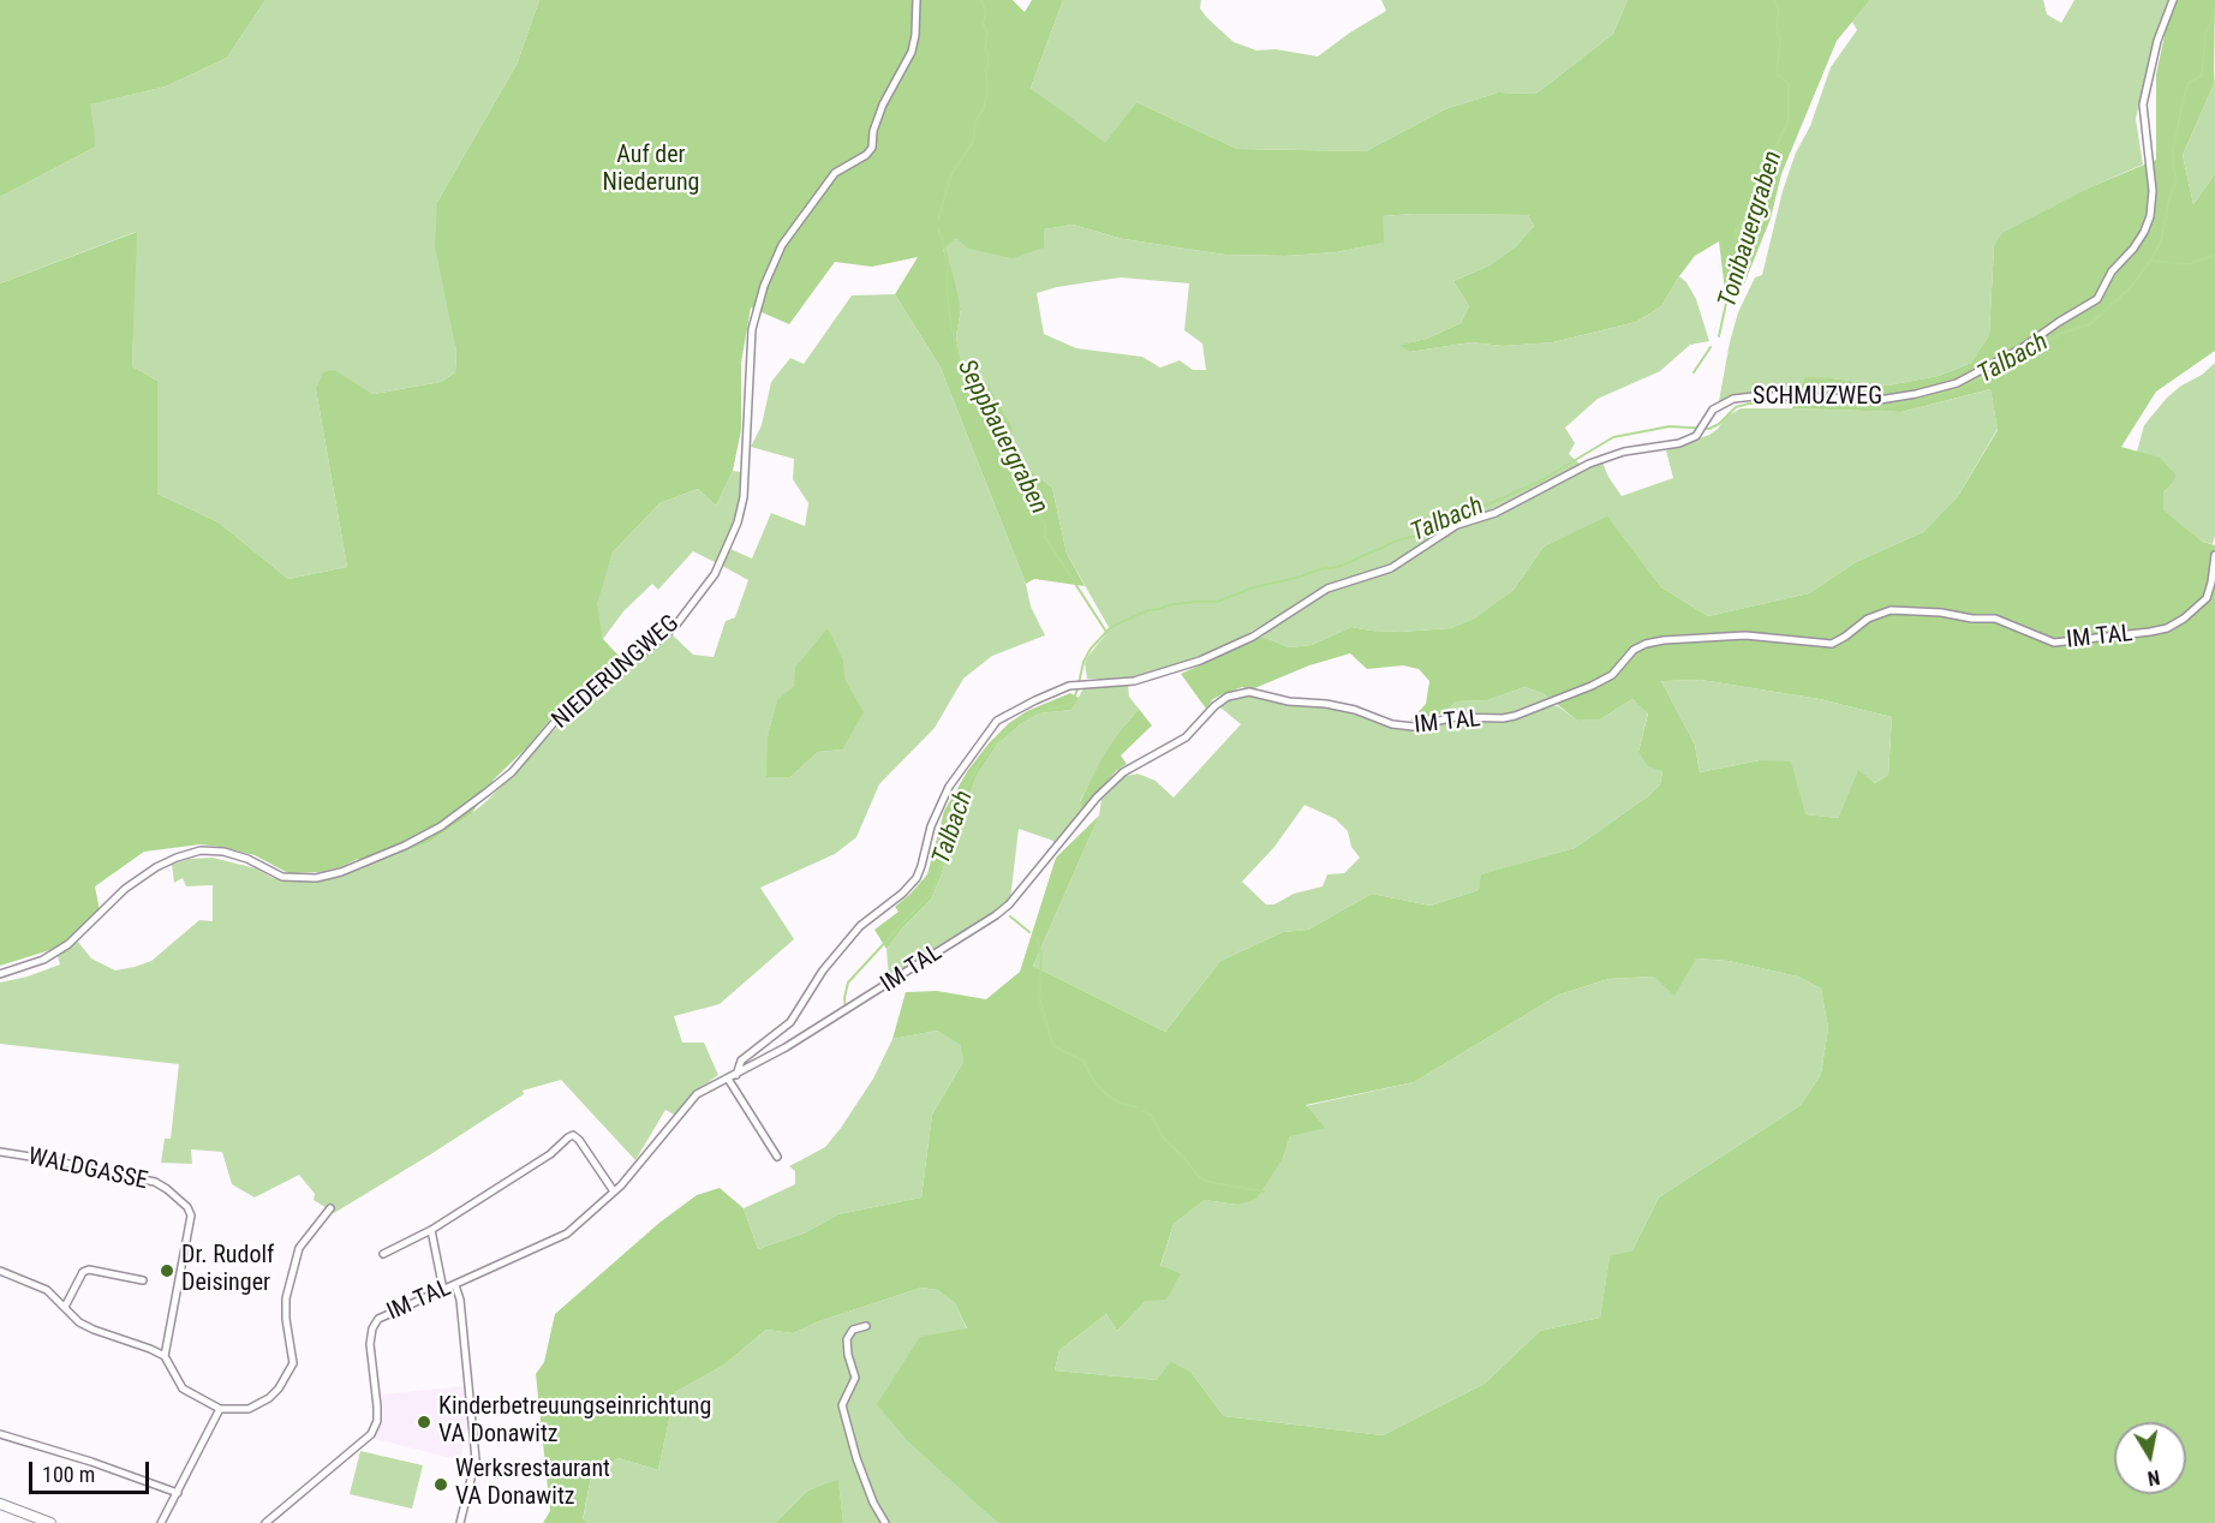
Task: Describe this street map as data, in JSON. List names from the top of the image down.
{
  "streets": {
    "street": [
      "SCHMUZWEG",
      "IM TAL",
      "NIEDERUNGWEG",
      "WALDGASSE"
    ]
  },
  "crossings": [
    ["SCHMUZWEG", "IM TAL"]
  ],
  "water": ["Tonibauergraben", "Talbach", "Seppbauergraben"],
  "parks": ["Auf der Niederung"],
  "places": ["Dr. Rudolf Deisinger", "Kinderbetreuungseinrichtung VA Donawitz", "Werksrestaurant VA Donawitz"],
  "scale_bar": "100 m",
  "north": "bottom"
}
